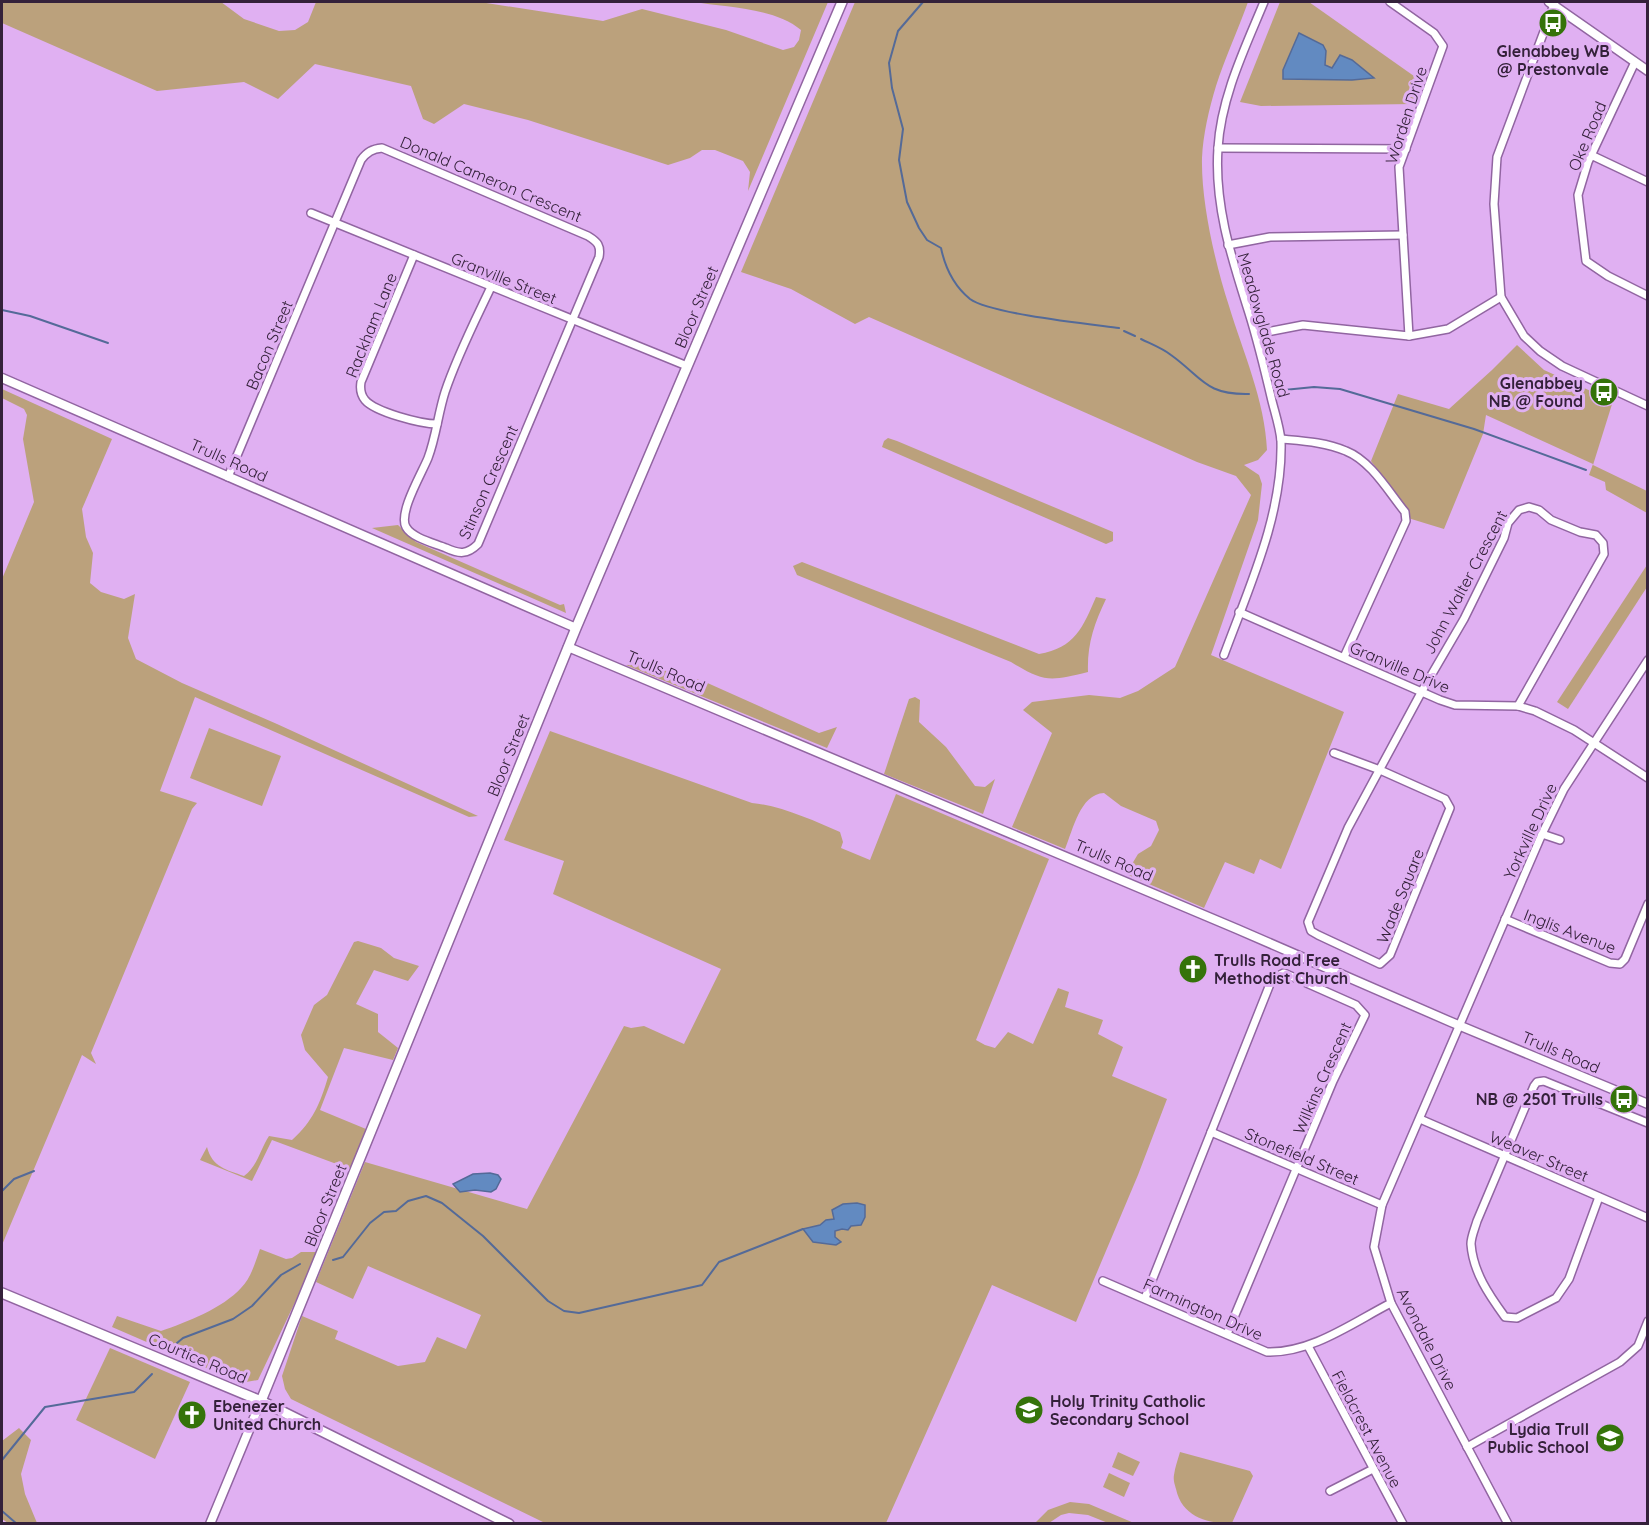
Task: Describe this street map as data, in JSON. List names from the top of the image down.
{
  "streets": {
    "main road": ["Bloor Street", "Courtice Road"],
    "street": [
      "Worden Drive",
      "Oke Road",
      "Donald Cameron Crescent",
      "Granville Street",
      "Rackham Lane",
      "Meadowglade Road",
      "Bacon Street",
      "Trulls Road",
      "Stinson Crescent",
      "John Walter Crescent",
      "Granville Drive",
      "Yorkville Drive",
      "Wade Square",
      "Inglis Avenue",
      "Wilkins Crescent",
      "Stonefield Street",
      "Weaver Street",
      "Farmington Drive",
      "Avondale Drive",
      "Fieldcrest Avenue"
    ]
  },
  "crossings": [
    ["Donald Cameron Crescent", "Granville Street"],
    ["Donald Cameron Crescent", "Bacon Street"],
    ["Donald Cameron Crescent", "Stinson Crescent"],
    ["Granville Street", "Bloor Street"],
    ["Granville Street", "Rackham Lane"],
    ["Granville Street", "Bacon Street"],
    ["Granville Street", "Stinson Crescent"],
    ["Bloor Street", "Trulls Road"],
    ["Bloor Street", "Courtice Road"],
    ["Rackham Lane", "Stinson Crescent"],
    ["Meadowglade Road", "Granville Drive"],
    ["Bacon Street", "Trulls Road"],
    ["Trulls Road", "Yorkville Drive"],
    ["Trulls Road", "Avondale Drive"],
    ["John Walter Crescent", "Granville Drive"],
    ["John Walter Crescent", "Wade Square"],
    ["Granville Drive", "Yorkville Drive"],
    ["Granville Drive", "Wade Square"],
    ["Yorkville Drive", "Inglis Avenue"],
    ["Yorkville Drive", "Avondale Drive"],
    ["Wilkins Crescent", "Stonefield Street"],
    ["Wilkins Crescent", "Farmington Drive"],
    ["Stonefield Street", "Avondale Drive"],
    ["Weaver Street", "Avondale Drive"],
    ["Farmington Drive", "Avondale Drive"],
    ["Farmington Drive", "Fieldcrest Avenue"]
  ],
  "places": {
    "bus stop": ["Glenabbey WB @ Prestonvale", "Glenabbey NB @ Found", "NB @ 2501 Trulls"],
    "church": ["Trulls Road Free Methodist Church", "Ebenezer United Church"],
    "school or university": ["Holy Trinity Catholic Secondary School", "Lydia Trull Public School"]
  }
}
